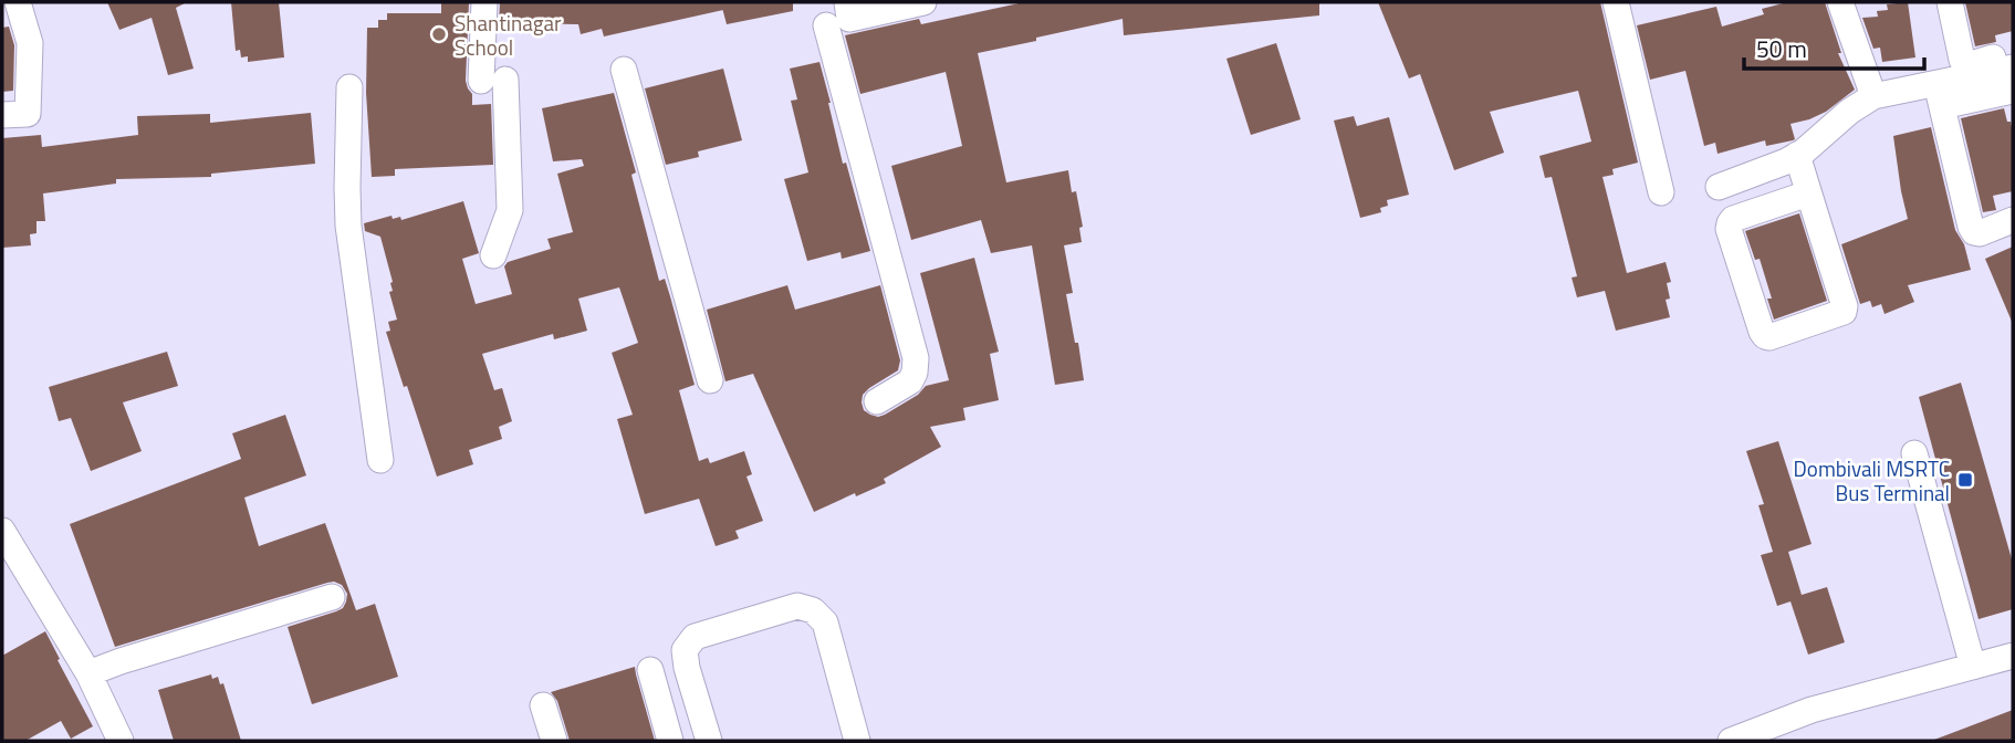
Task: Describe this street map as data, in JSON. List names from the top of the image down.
{
  "places": {
    "other": ["Shantinagar School"],
    "transit": ["Dombivali MSRTC Bus Terminal"]
  },
  "scale_bar": "50 m"
}
